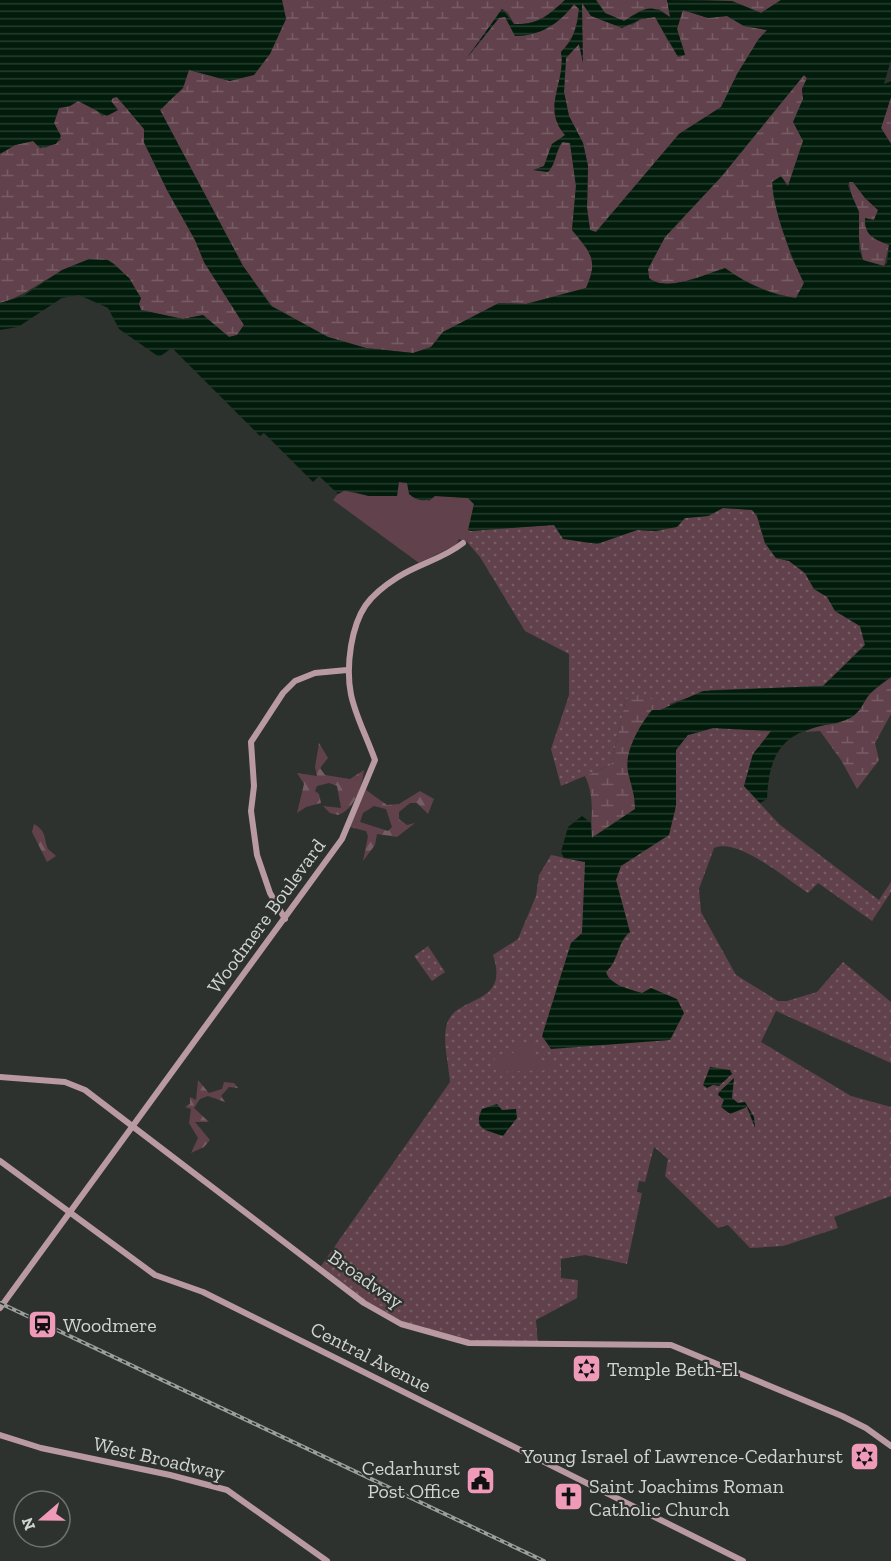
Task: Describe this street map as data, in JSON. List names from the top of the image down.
{
  "streets": {
    "street": [
      "Woodmere Boulevard",
      "Broadway",
      "Central Avenue",
      "West Broadway"
    ]
  },
  "crossings": [
    ["Woodmere Boulevard", "Broadway"],
    ["Woodmere Boulevard", "Central Avenue"]
  ],
  "places": {
    "station": ["Woodmere"],
    "synagogue": ["Temple Beth-El", "Young Israel of Lawrence-Cedarhurst"],
    "public building": ["Cedarhurst Post Office"],
    "church": ["Saint Joachims Roman Catholic Church"]
  },
  "north": "left"
}
